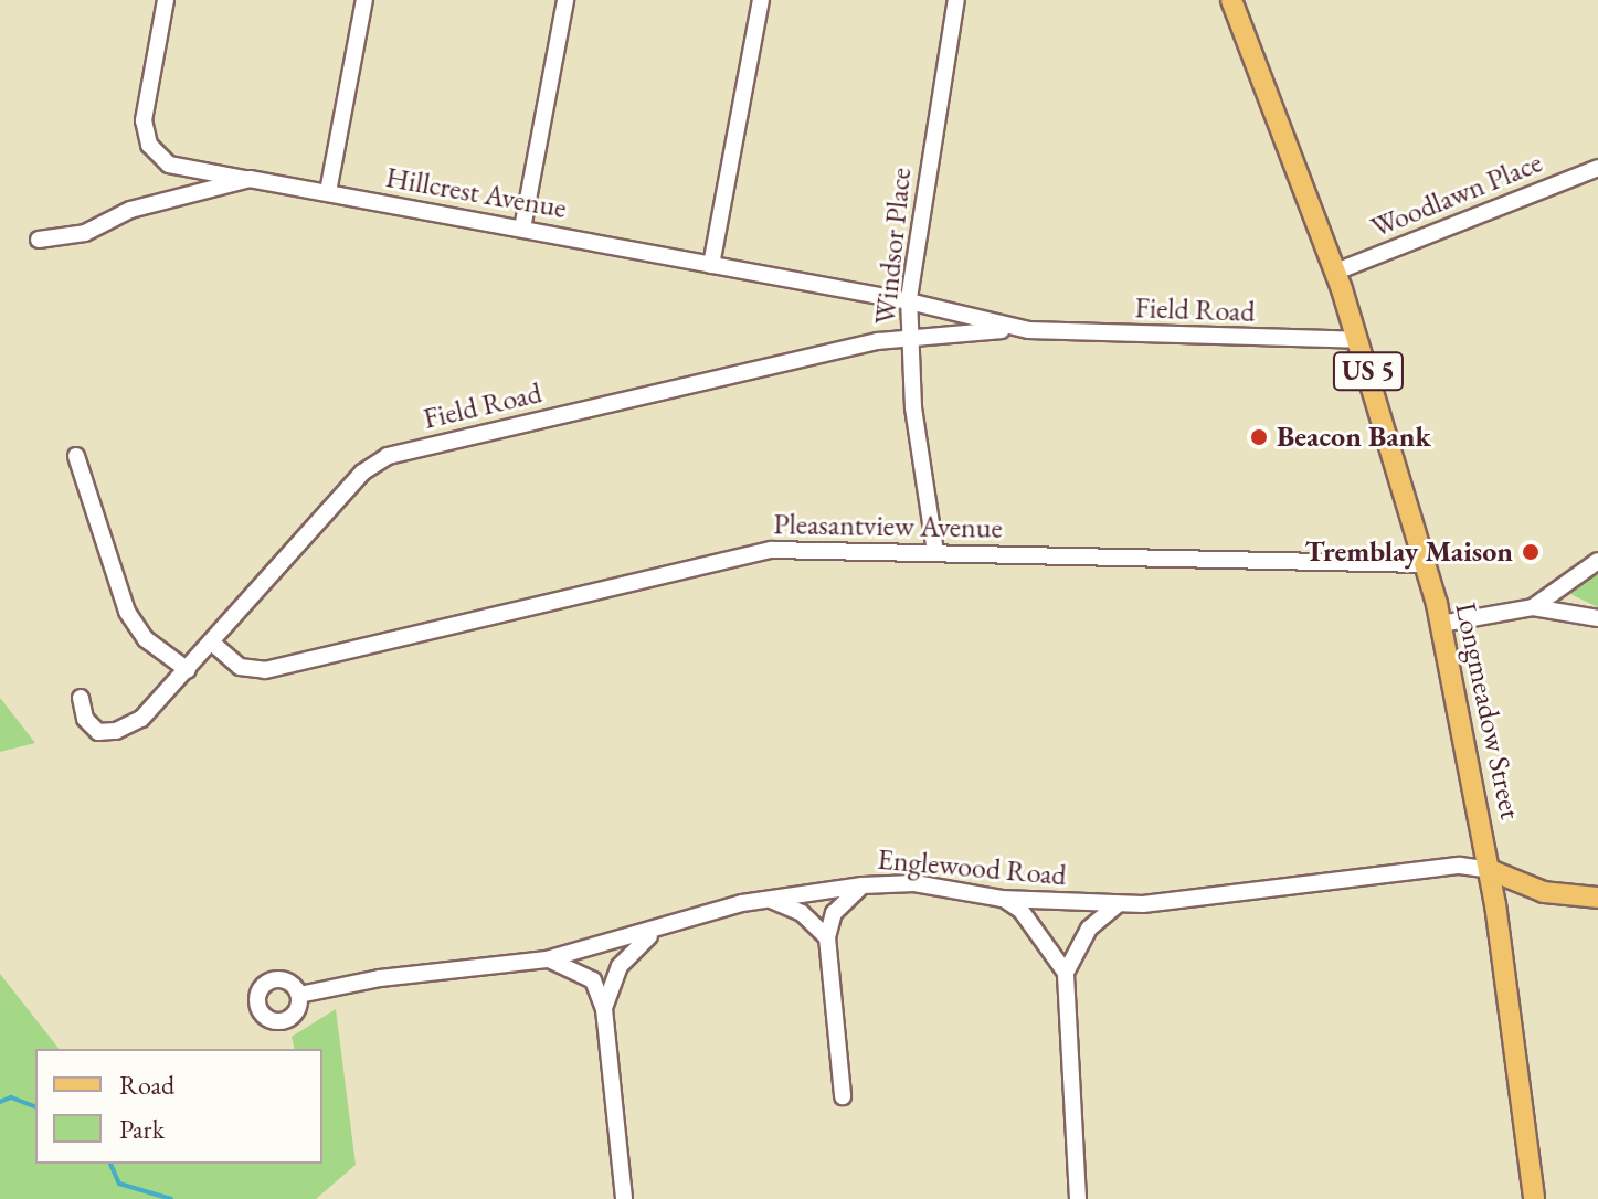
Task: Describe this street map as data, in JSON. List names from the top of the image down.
{
  "streets": {
    "main road": ["US 5", "Longmeadow Street"],
    "street": [
      "Hillcrest Avenue",
      "Woodlawn Place",
      "Windsor Place",
      "Field Road",
      "Pleasantview Avenue",
      "Englewood Road"
    ]
  },
  "crossings": [
    ["Hillcrest Avenue", "Windsor Place"],
    ["Hillcrest Avenue", "Field Road"],
    ["Woodlawn Place", "Longmeadow Street"],
    ["Windsor Place", "Field Road"],
    ["Windsor Place", "Pleasantview Avenue"],
    ["Field Road", "Pleasantview Avenue"],
    ["Field Road", "Longmeadow Street"],
    ["Pleasantview Avenue", "Longmeadow Street"],
    ["Longmeadow Street", "Englewood Road"]
  ],
  "places": ["Beacon Bank", "Tremblay Maison"],
  "legend": ["Road", "Park"]
}
